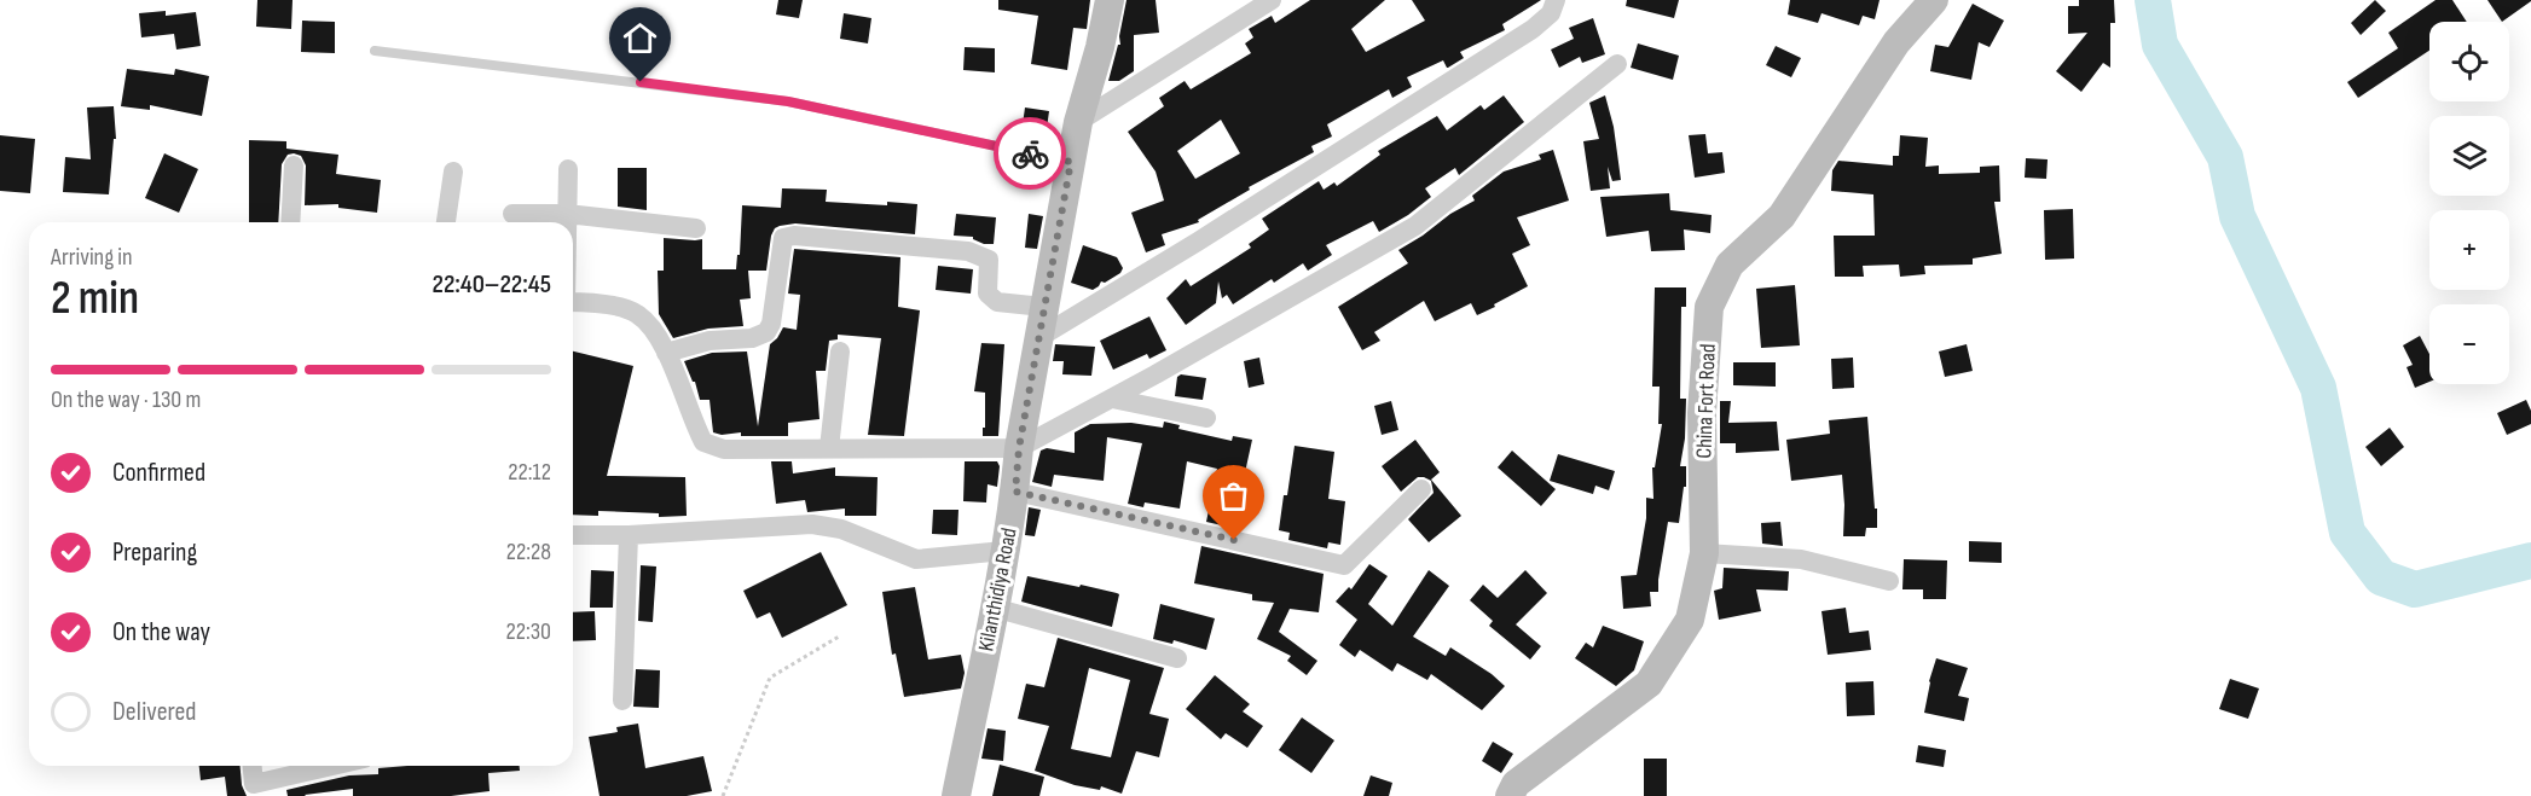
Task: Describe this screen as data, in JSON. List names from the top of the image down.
{
  "streets": {
    "street": ["China Fort Road", "Kilanthidiya Road"]
  },
  "page": {
    "map_buttons": ["+", "−"],
    "heading": ["2 min", "Arriving in", "22:40–22:45"],
    "bar": "On the way · 130 m",
    "list": [
      ["Confirmed", "22:12"],
      ["Preparing", "22:28"],
      ["On the way", "22:30"],
      "Delivered"
    ]
  }
}
